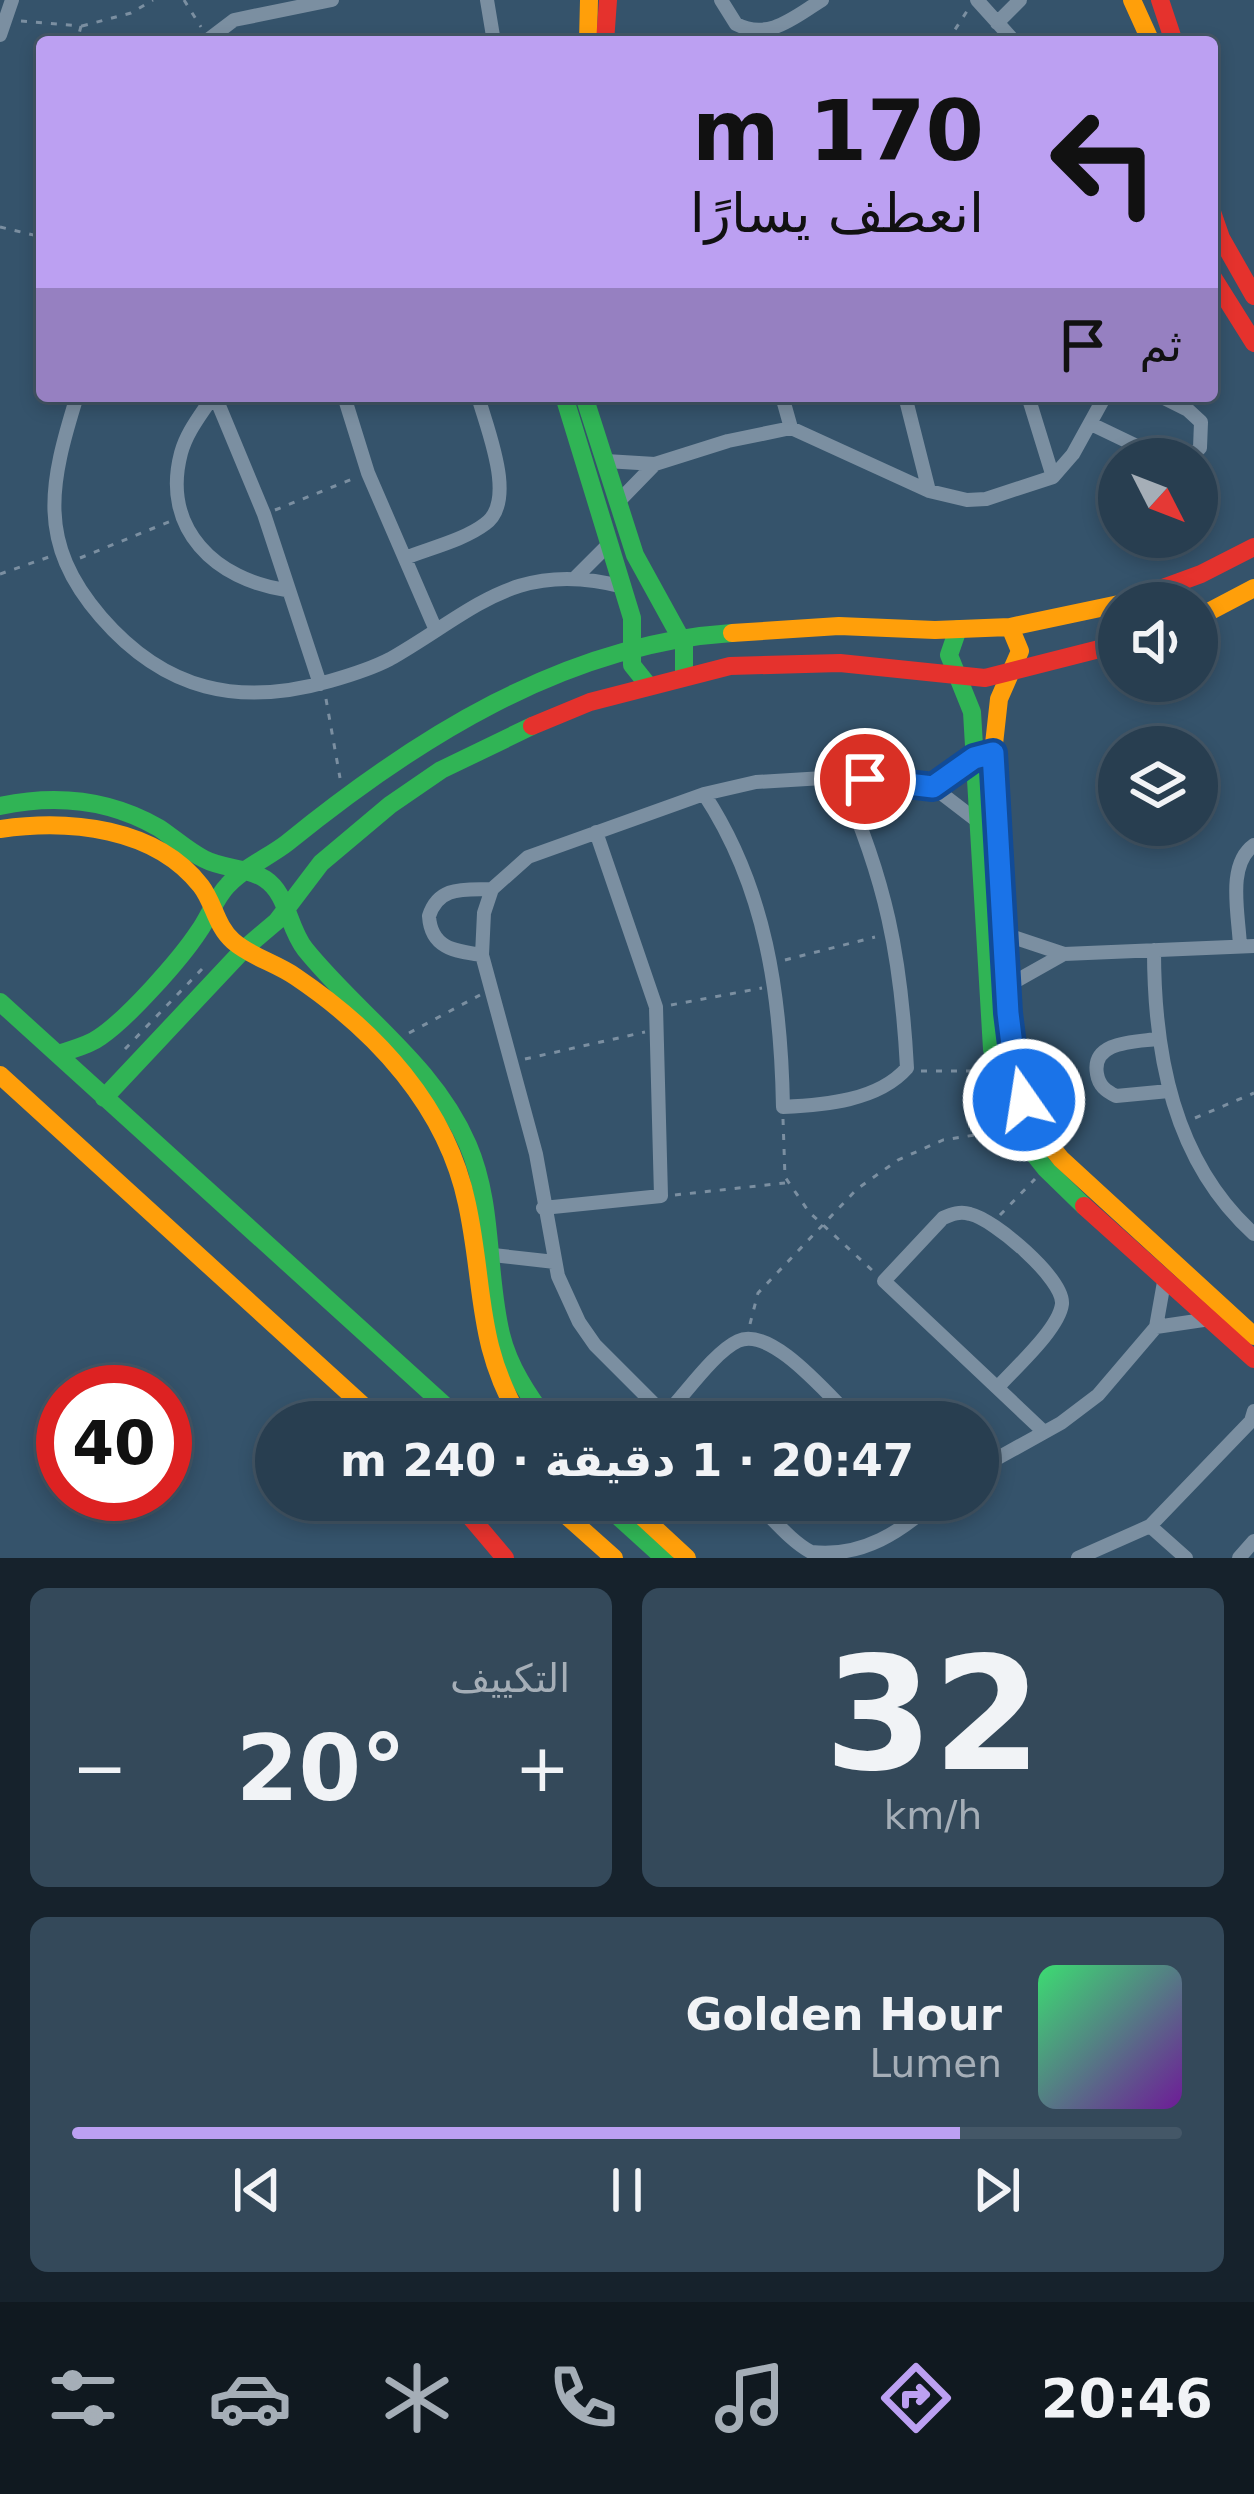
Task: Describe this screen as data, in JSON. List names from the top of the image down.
{
  "north": "bottom right",
  "page": {
    "turn": ["170 m", "انعطف يسارًا"],
    "then": "ثم",
    "limit": "40",
    "trip": "20:47 · 1 دقيقة · 240 m",
    "tile": [
      ["32", "km/h"],
      "التكييف"
    ],
    "heat": ["−", "20°", "+"],
    "song": ["Golden Hour", "Lumen"],
    "tabs": "20:46"
  }
}
